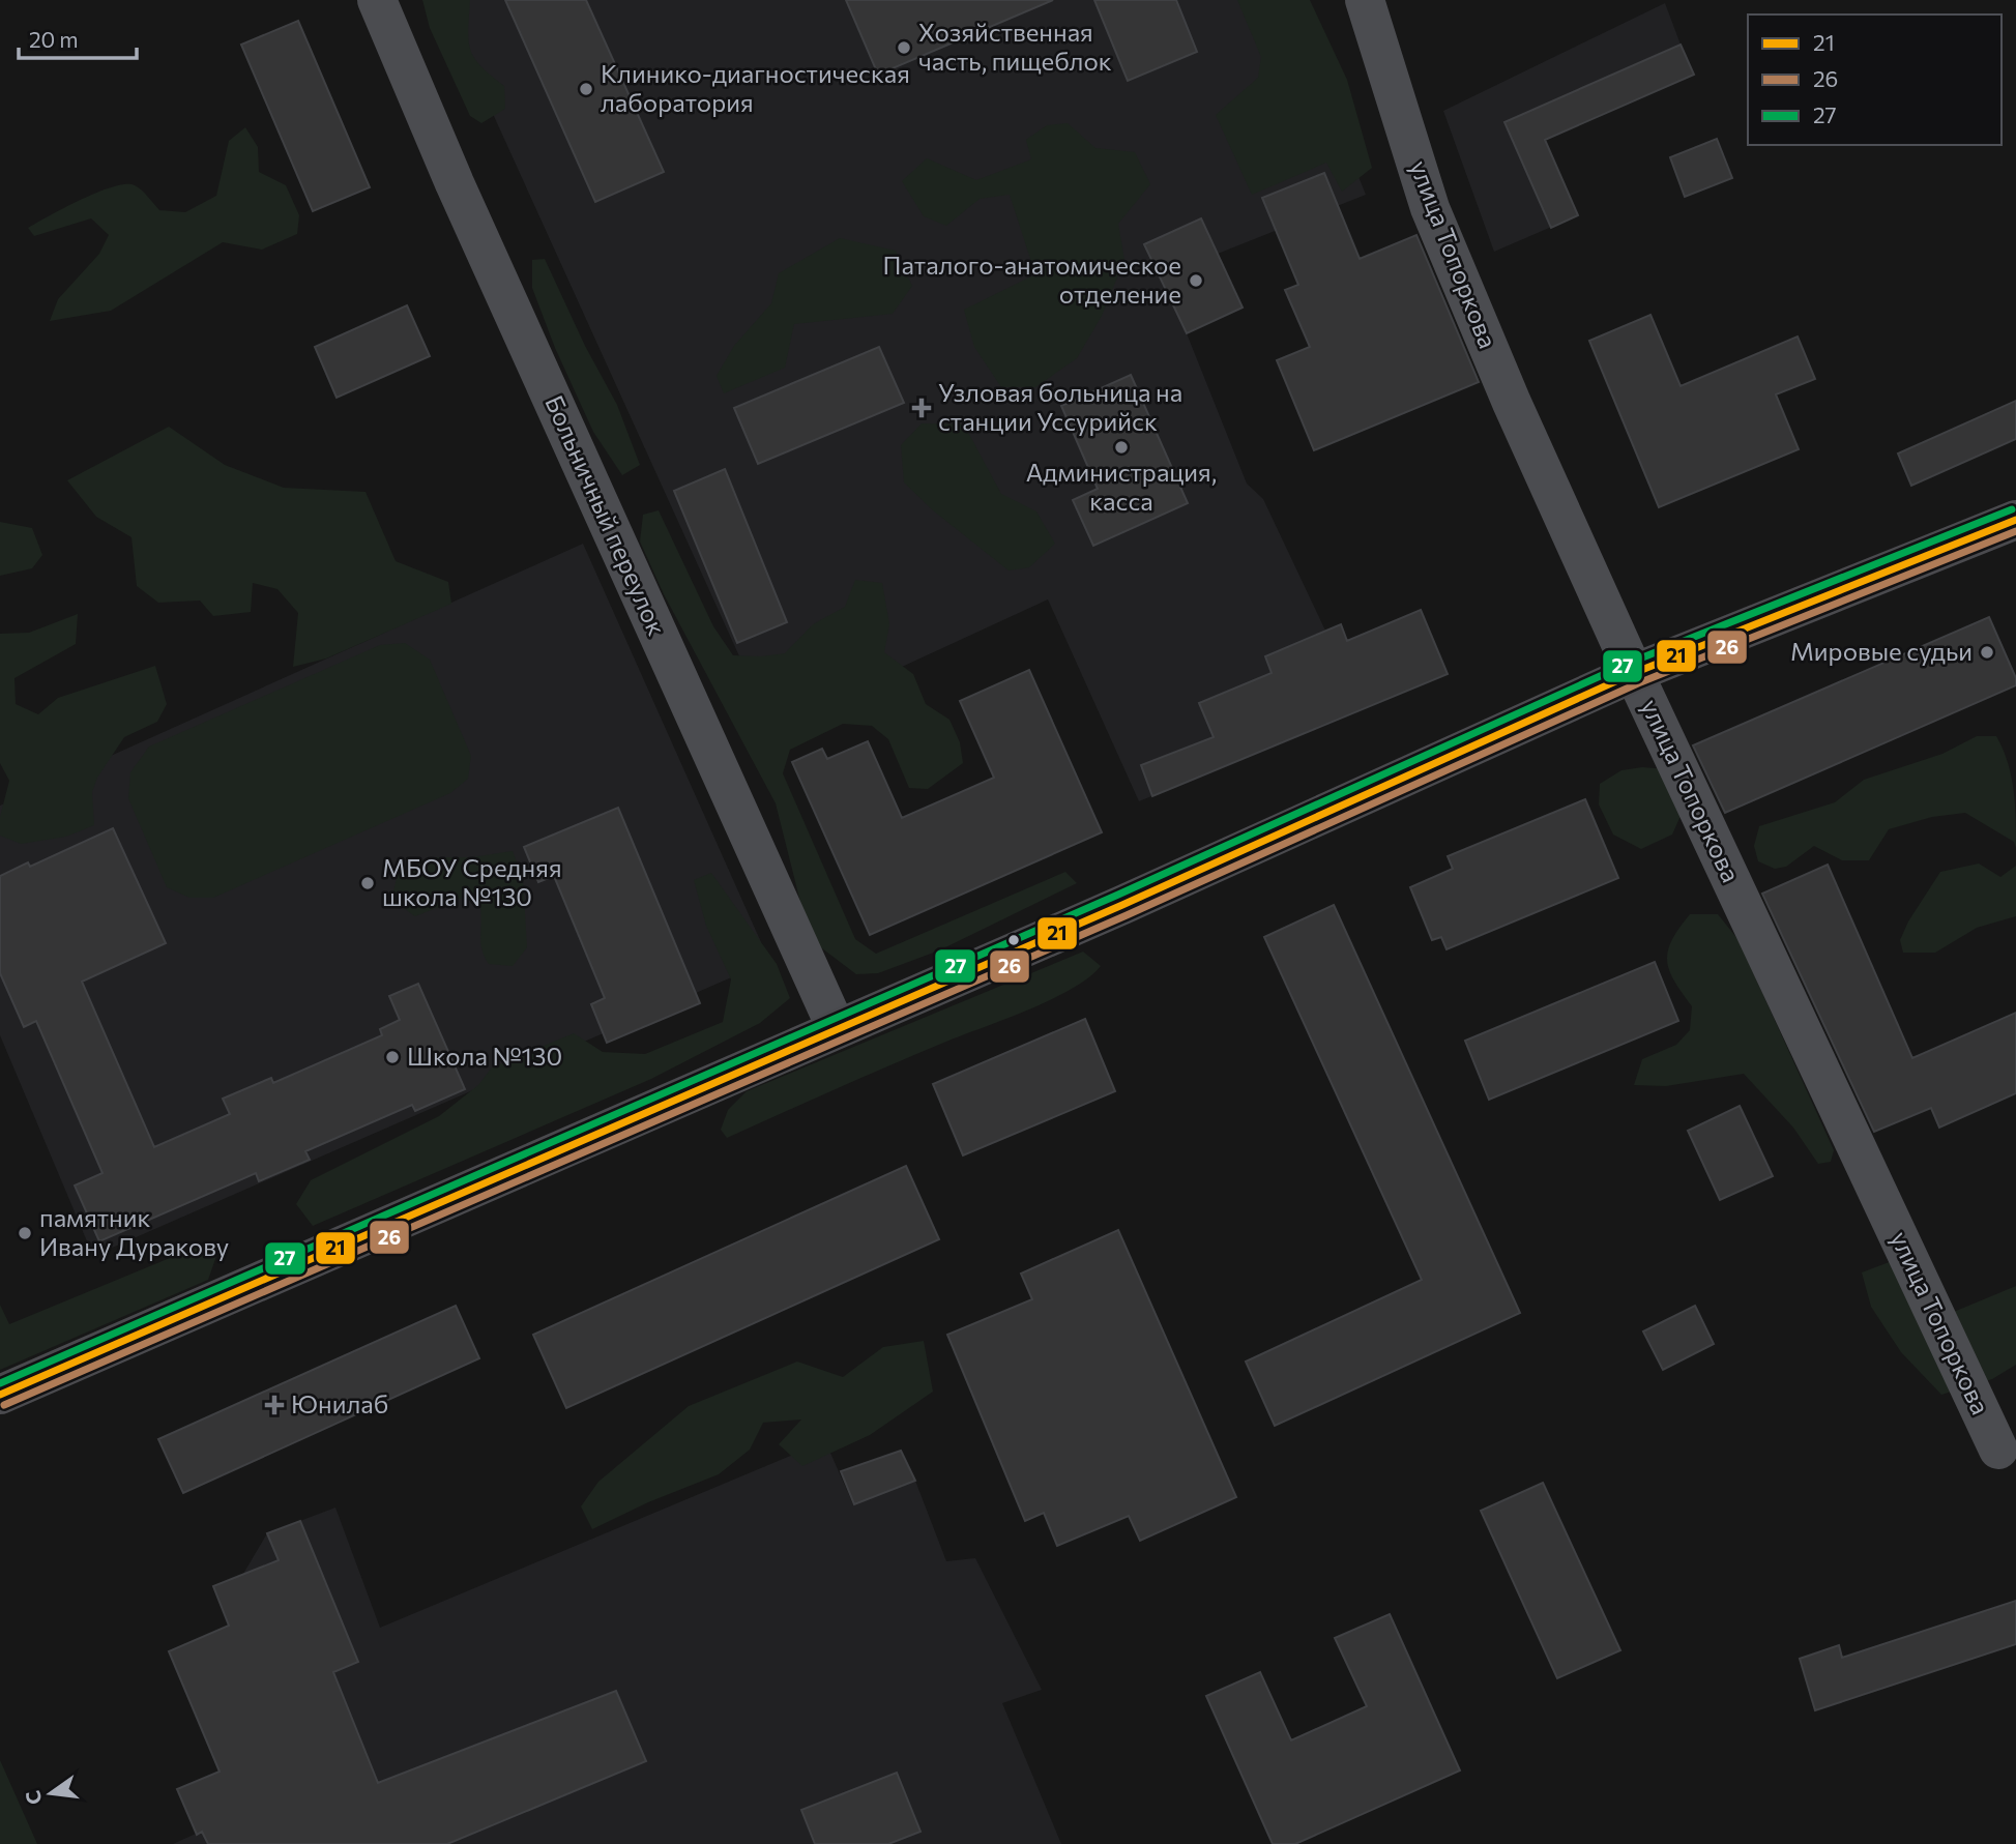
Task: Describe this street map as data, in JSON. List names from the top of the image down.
{
  "streets": {
    "street": ["улица Топоркова", "Больничный переулок"]
  },
  "places": {
    "other": [
      "Хозяйственная часть, пищеблок",
      "Клинико-диагностическая лаборатория",
      "Паталого-анатомическое отделение",
      "Администрация, касса",
      "Мировые судьи",
      "МБОУ Средняя школа №130",
      "Школа №130",
      "памятник Ивану Дуракову"
    ],
    "health": ["Узловая больница на станции Уссурийск", "Юнилаб"]
  },
  "lines": ["transit line 27", "transit line 21", "transit line 26"],
  "legend": ["21", "26", "27"],
  "scale_bar": "20 m",
  "north": "left"
}
